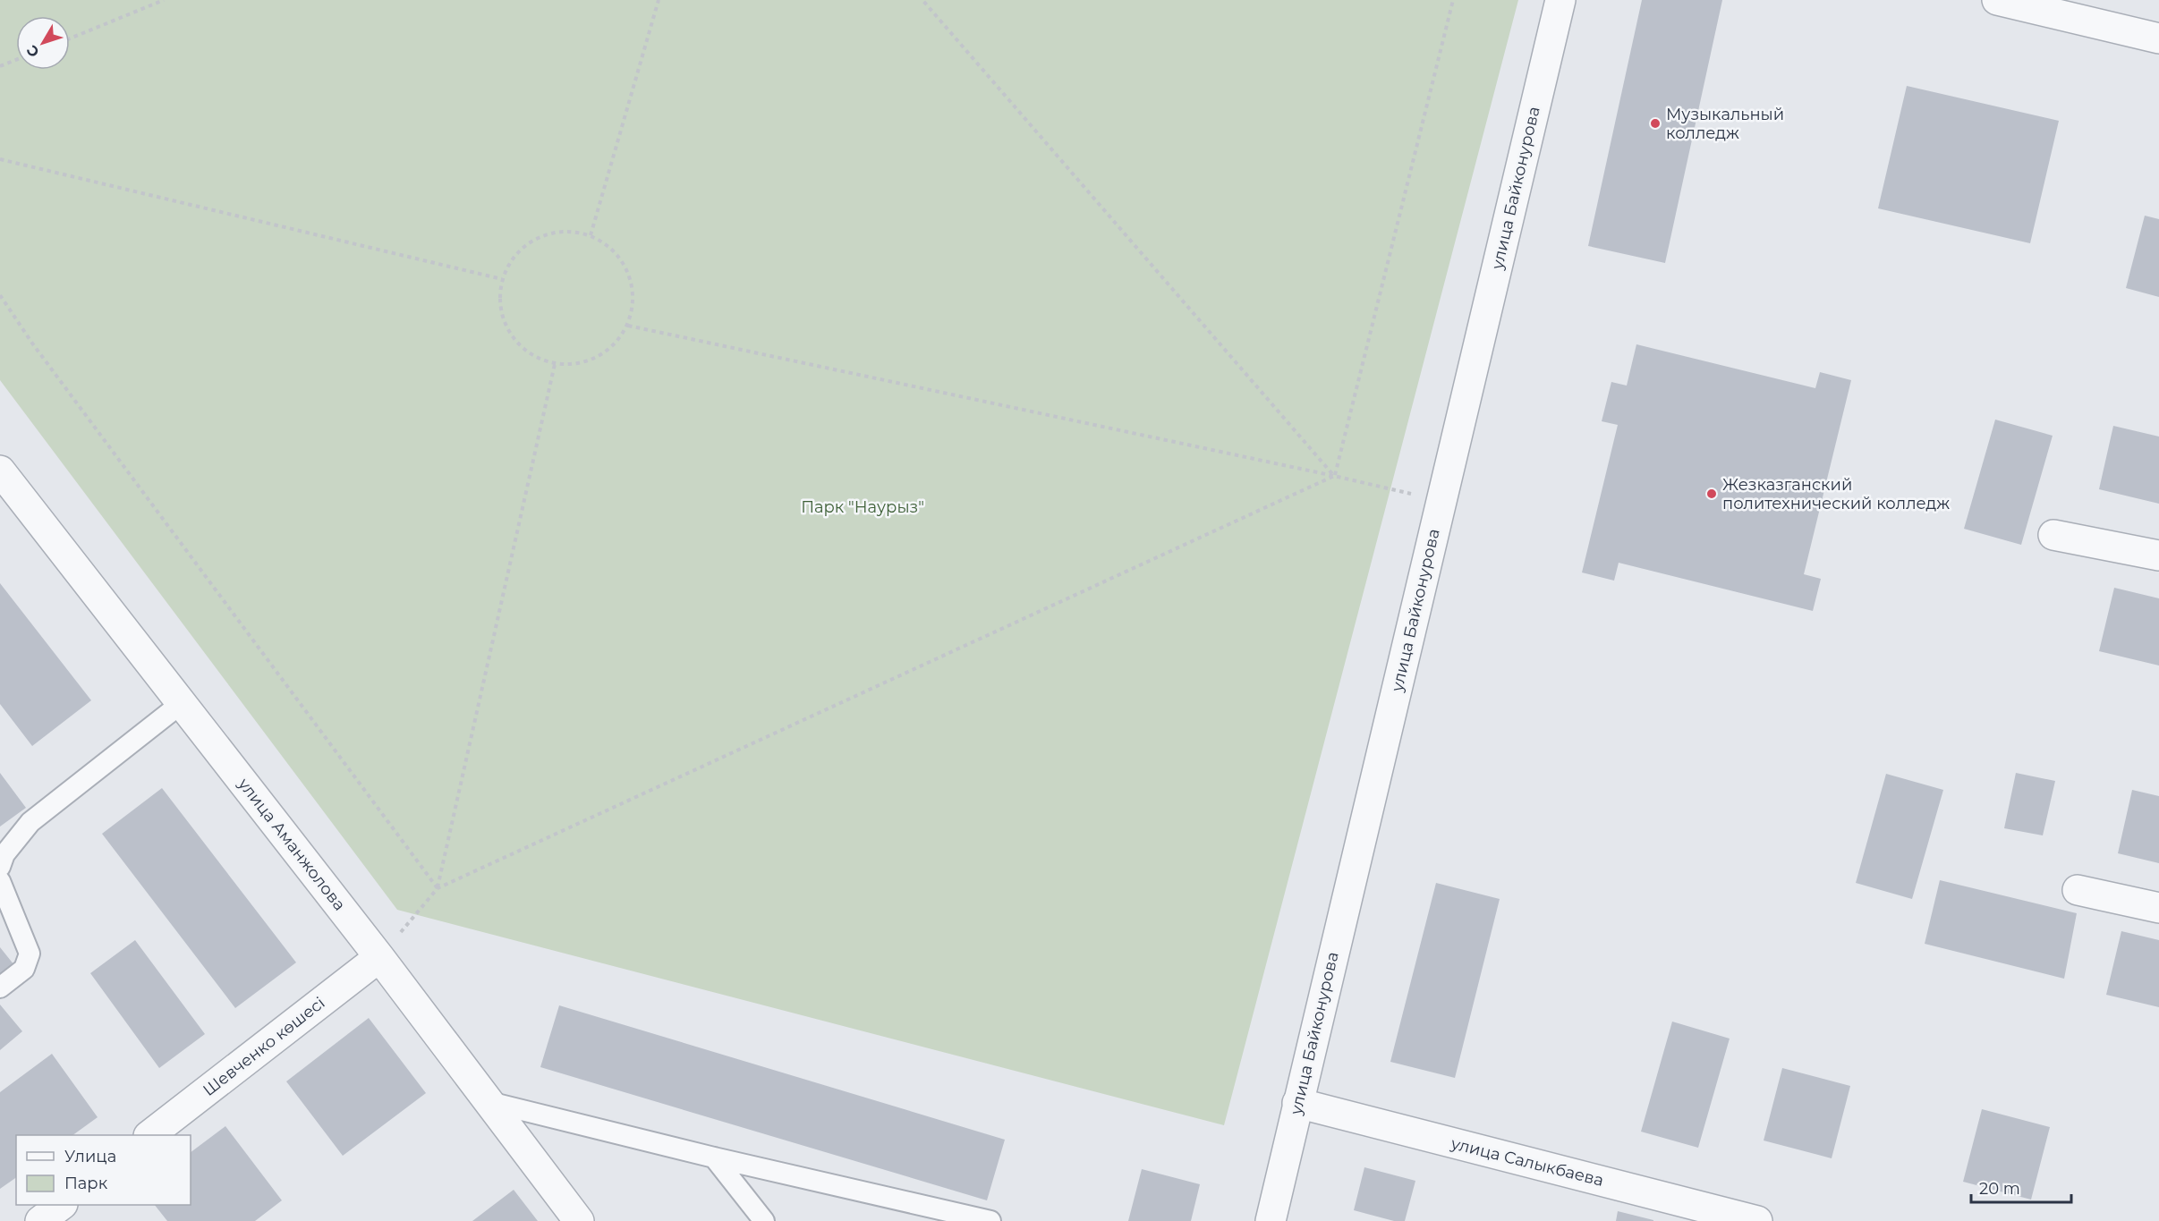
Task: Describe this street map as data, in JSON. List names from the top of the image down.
{
  "streets": {
    "street": [
      "улица Байконурова",
      "улица Аманжолова",
      "Шевченко көшесі",
      "улица Салыкбаева"
    ]
  },
  "crossings": [
    ["улица Байконурова", "улица Салыкбаева"],
    ["улица Аманжолова", "Шевченко көшесі"]
  ],
  "parks": ["Парк \"Наурыз\""],
  "places": ["Музыкальный колледж", "Жезказганский политехнический колледж"],
  "legend": ["Улица", "Парк"],
  "scale_bar": "20 m",
  "north": "bottom left"
}
